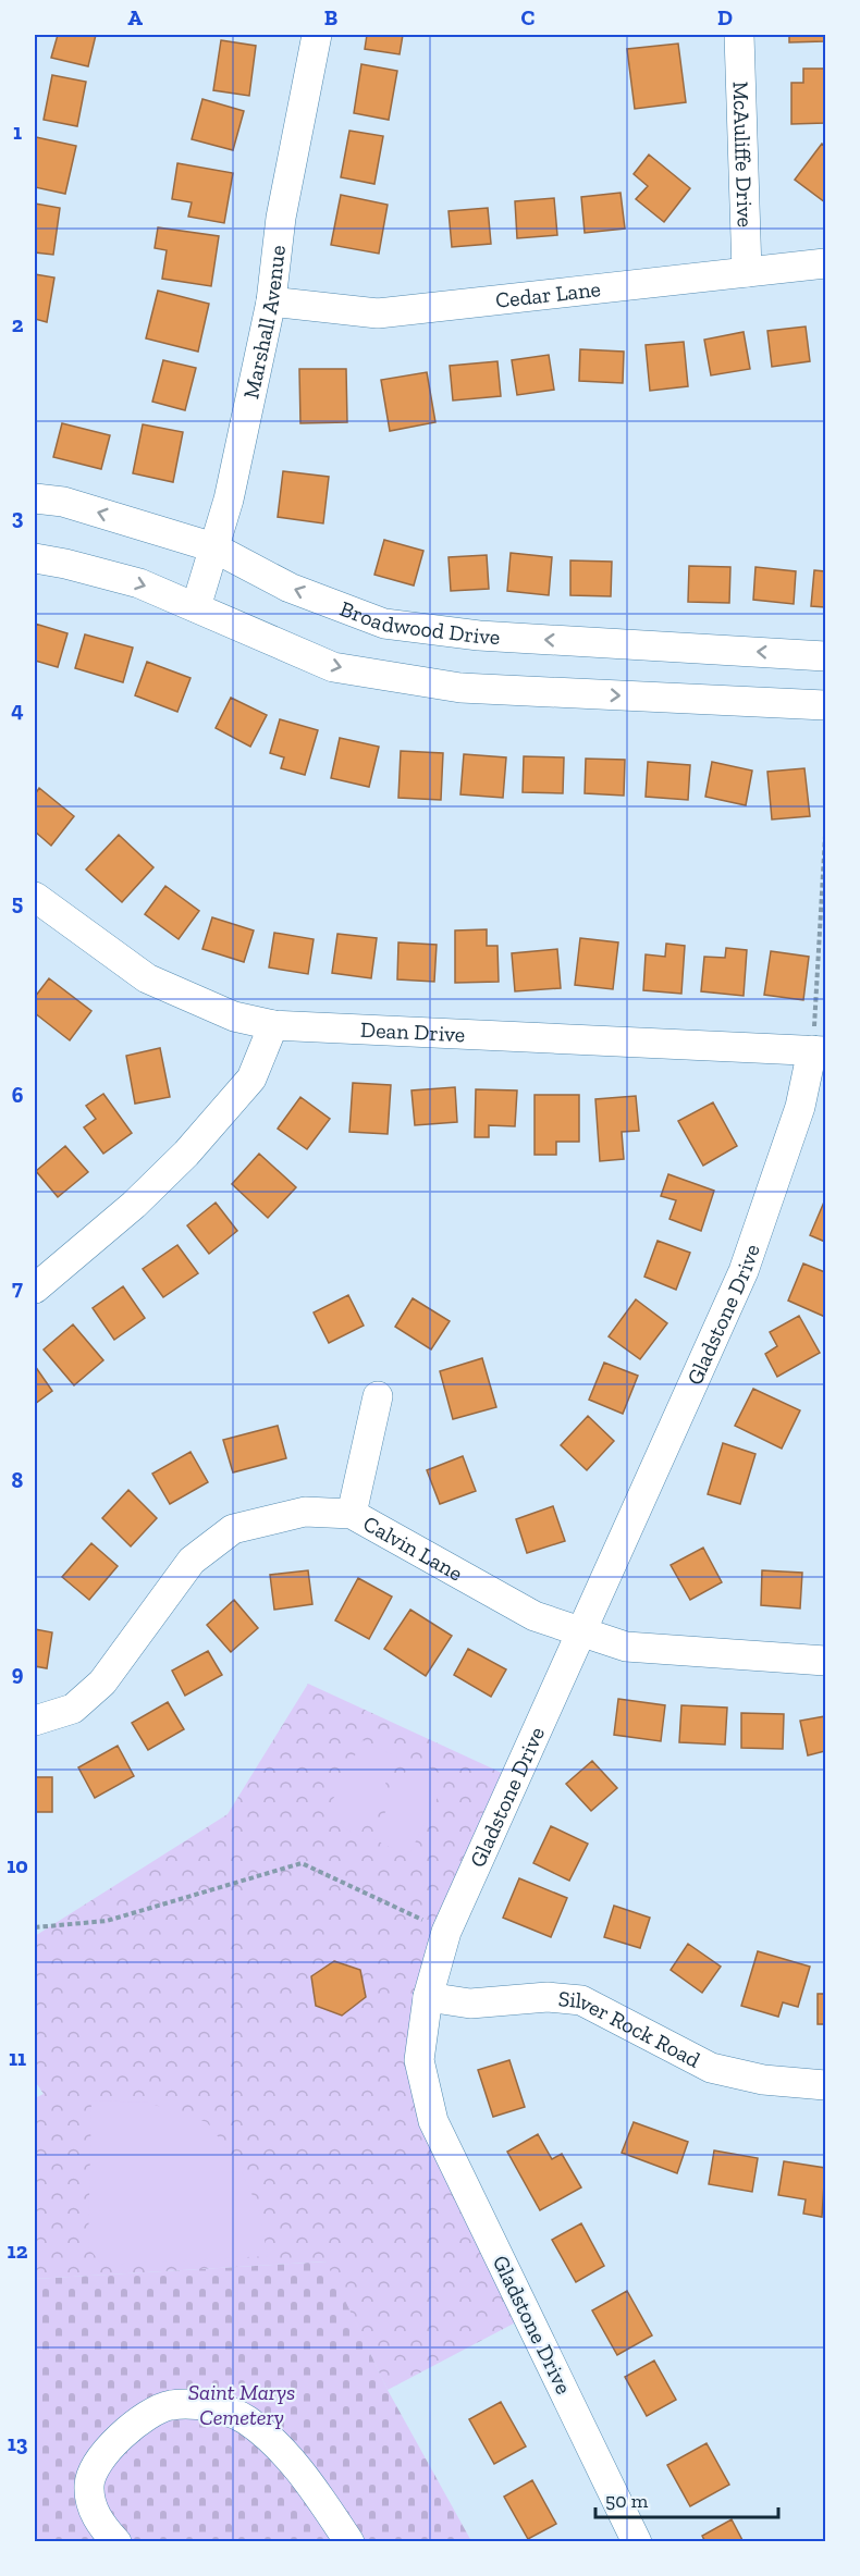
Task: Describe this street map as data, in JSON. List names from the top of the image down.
{
  "streets": {
    "street": [
      "McAuliffe Drive",
      "Cedar Lane",
      "Marshall Avenue",
      "Broadwood Drive",
      "Dean Drive",
      "Gladstone Drive",
      "Calvin Lane",
      "Silver Rock Road"
    ]
  },
  "crossings": [
    ["McAuliffe Drive", "Cedar Lane"],
    ["Cedar Lane", "Marshall Avenue"],
    ["Marshall Avenue", "Broadwood Drive"],
    ["Dean Drive", "Gladstone Drive"],
    ["Gladstone Drive", "Calvin Lane"],
    ["Gladstone Drive", "Silver Rock Road"]
  ],
  "parks": ["Saint Marys Cemetery"],
  "scale_bar": "50 m",
  "grid": {
    "columns": [
      "A",
      "B",
      "C",
      "D"
    ],
    "rows": [
      "1",
      "2",
      "3",
      "4",
      "5",
      "6",
      "7",
      "8",
      "9",
      "10",
      "11",
      "12",
      "13"
    ]
  }
}
